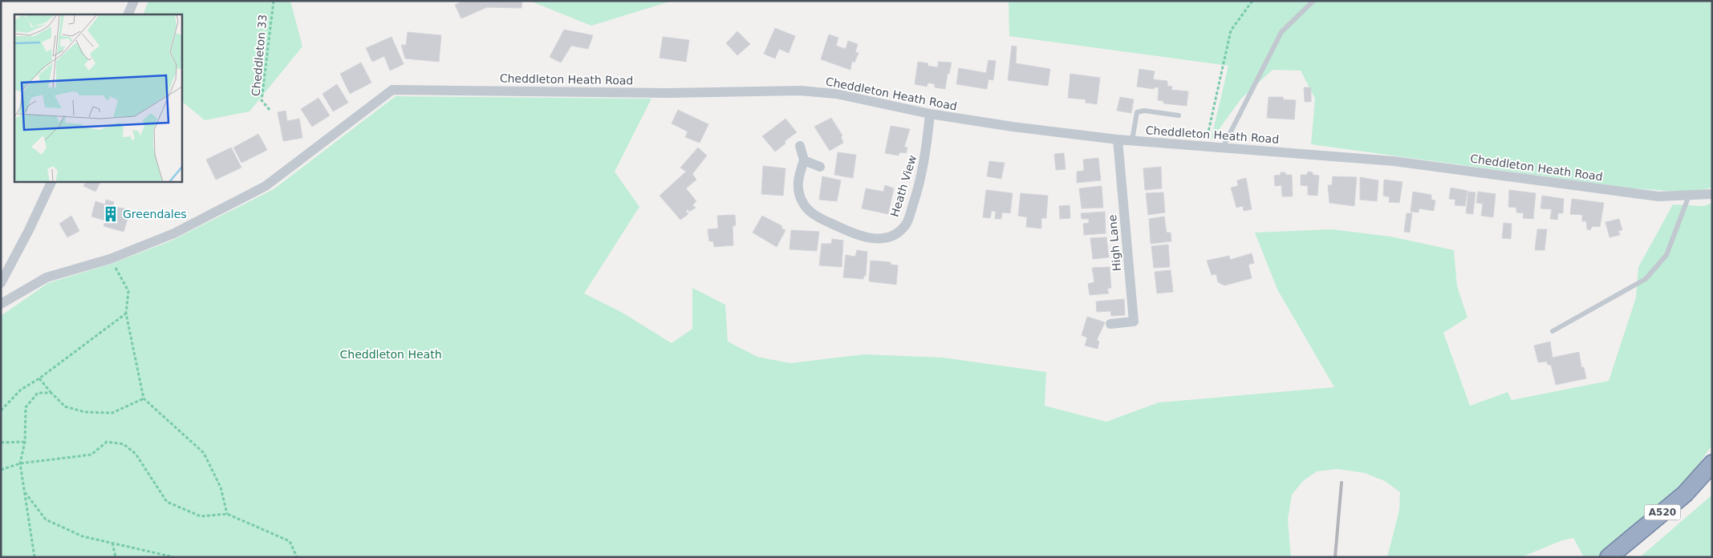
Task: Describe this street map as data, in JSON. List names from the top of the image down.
{
  "streets": {
    "highway": ["A520"],
    "street": ["Cheddleton Heath Road", "Heath View", "High Lane"],
    "path": ["Cheddleton 33"]
  },
  "crossings": [
    ["Cheddleton Heath Road", "Heath View"],
    ["Cheddleton Heath Road", "High Lane"]
  ],
  "parks": ["Cheddleton Heath"],
  "places": {
    "building": ["Greendales"]
  }
}
